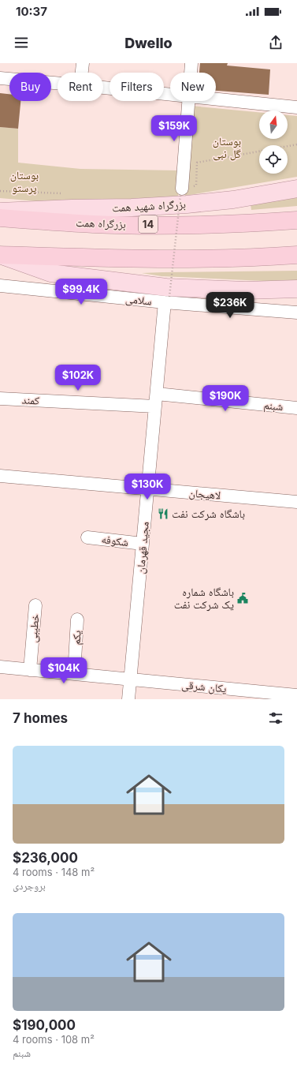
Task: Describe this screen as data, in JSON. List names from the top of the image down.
{
  "streets": {
    "highway": ["بزرگراه همت", "14"],
    "main road": ["بزرگراه شهید همت"],
    "street": [
      "سلامی",
      "کمند",
      "شبنم",
      "لاهیجان",
      "شکوفه",
      "مجید قهرمان",
      "خطیبی",
      "یکم",
      "یکان شرقی"
    ]
  },
  "crossings": [
    ["سلامی", "مجید قهرمان"],
    ["کمند", "مجید قهرمان"],
    ["شبنم", "مجید قهرمان"],
    ["لاهیجان", "مجید قهرمان"],
    ["شکوفه", "مجید قهرمان"],
    ["مجید قهرمان", "یکان شرقی"],
    ["خطیبی", "یکان شرقی"],
    ["یکم", "یکان شرقی"]
  ],
  "parks": ["بوستان گل نبی", "بوستان پرستو"],
  "places": {
    "restaurant": ["باشگاه شرکت نفت"],
    "public building": ["باشگاه شماره یک شرکت نفت"]
  },
  "north": "top",
  "page": {
    "status": "10:37",
    "header": "Dwello",
    "chip": [
      "Buy",
      "Rent",
      "Filters",
      "New"
    ],
    "price": [
      "$159K",
      "$99.4K",
      "$236K",
      "$102K",
      "$190K",
      "$130K",
      "$104K"
    ],
    "heading": "7 homes",
    "list": [
      {
        "name": "$236,000",
        "note": "4 rooms · 148 m² · بروجردی"
      },
      {
        "name": "$190,000",
        "note": "4 rooms · 108 m² · شبنم"
      }
    ]
  }
}
